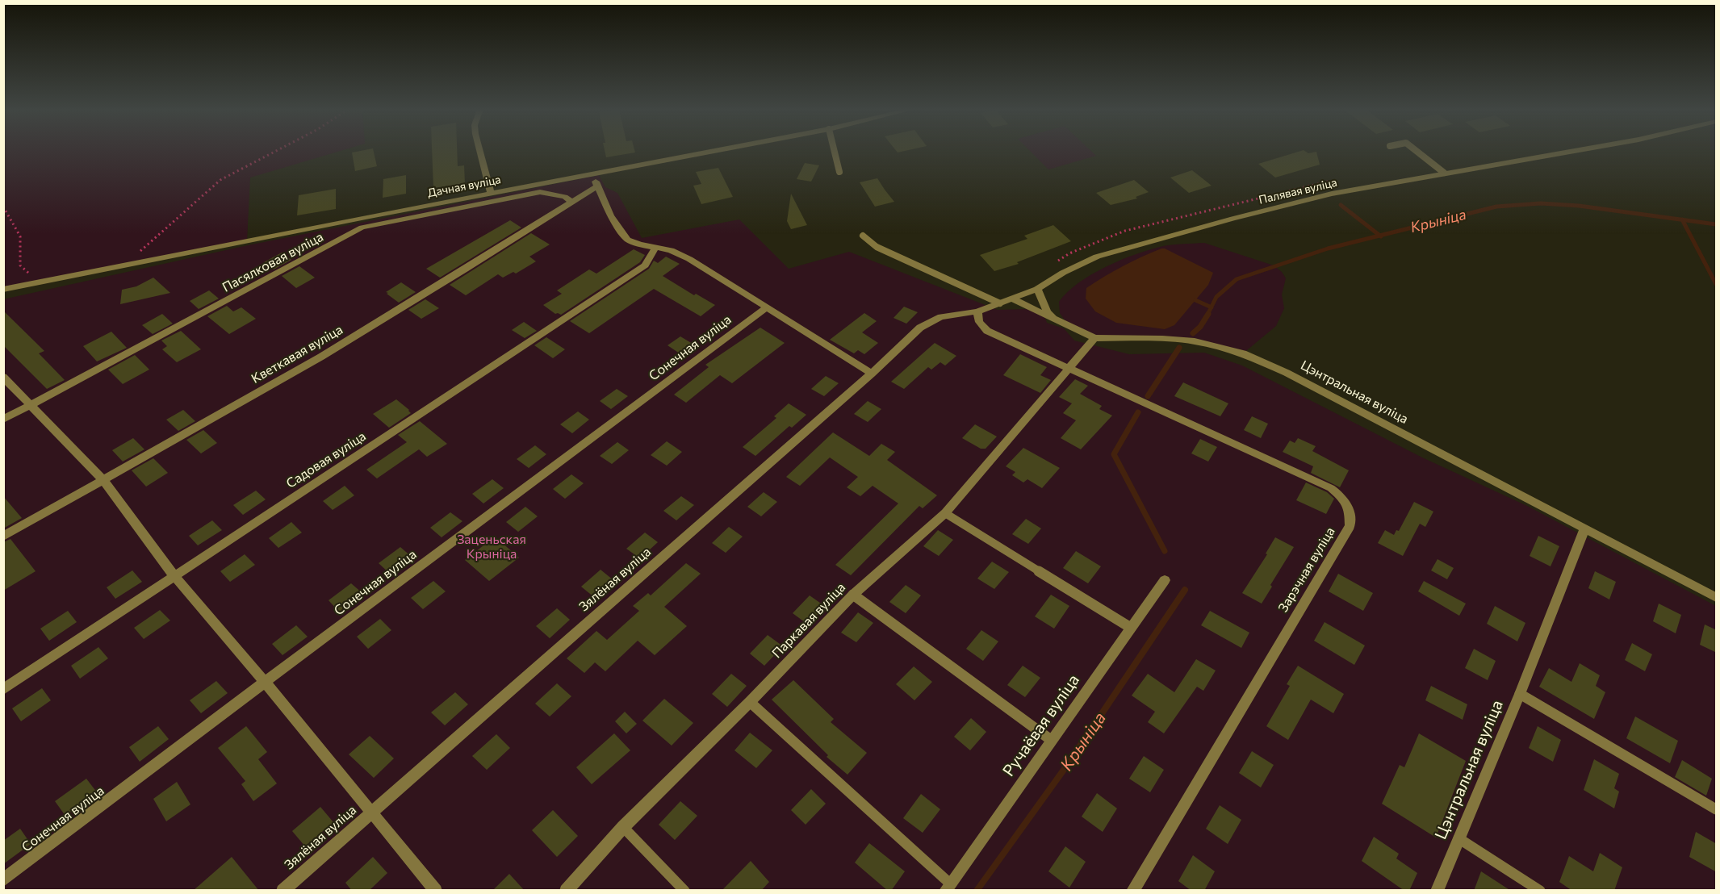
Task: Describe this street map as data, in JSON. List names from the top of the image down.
{
  "streets": {
    "street": [
      "Дачная вуліца",
      "Палявая вуліца",
      "Пасялковая вуліца",
      "Сонечная вуліца",
      "Кветкавая вуліца",
      "Цэнтральная вуліца",
      "Садовая вуліца",
      "Зарэчная вуліца",
      "Зялёная вуліца",
      "Паркавая вуліца",
      "Ручаёвая вуліца"
    ]
  },
  "crossings": [
    ["Палявая вуліца", "Цэнтральная вуліца"],
    ["Палявая вуліца", "Зялёная вуліца"],
    ["Пасялковая вуліца", "Кветкавая вуліца"],
    ["Цэнтральная вуліца", "Зялёная вуліца"],
    ["Зарэчная вуліца", "Паркавая вуліца"]
  ],
  "water": ["Крыніца"],
  "parks": ["Заценьская Крыніца"]
}
